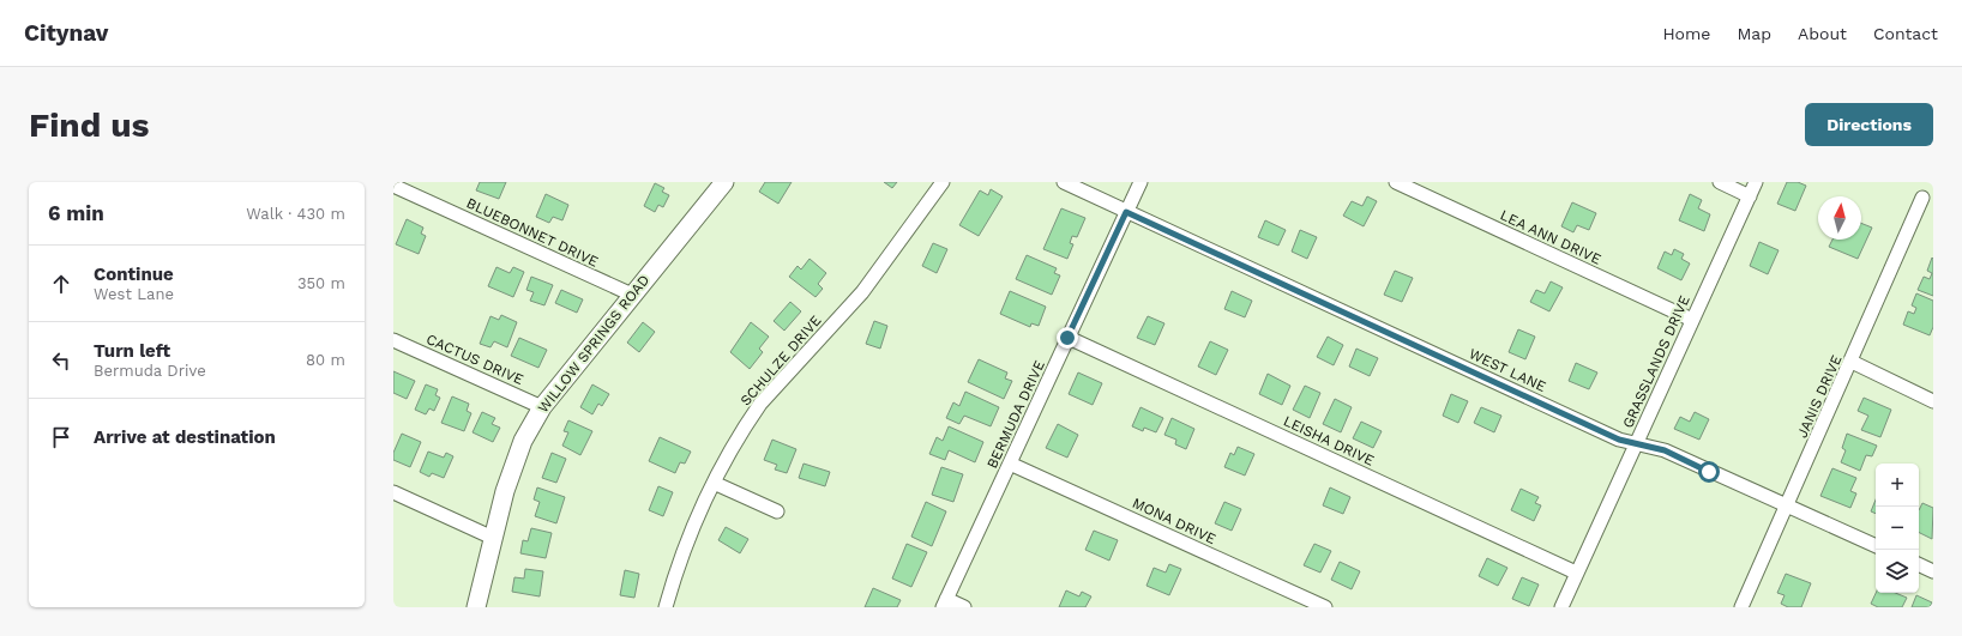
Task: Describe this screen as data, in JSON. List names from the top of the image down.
{
  "streets": {
    "street": [
      "BLUEBONNET DRIVE",
      "LEA ANN DRIVE",
      "WILLOW SPRINGS ROAD",
      "CACTUS DRIVE",
      "SCHULZE DRIVE",
      "GRASSLANDS DRIVE",
      "WEST LANE",
      "JANIS DRIVE",
      "BERMUDA DRIVE",
      "LEISHA DRIVE",
      "MONA DRIVE"
    ]
  },
  "crossings": [
    ["BLUEBONNET DRIVE", "WILLOW SPRINGS ROAD"],
    ["LEA ANN DRIVE", "GRASSLANDS DRIVE"],
    ["WILLOW SPRINGS ROAD", "CACTUS DRIVE"],
    ["GRASSLANDS DRIVE", "WEST LANE"],
    ["GRASSLANDS DRIVE", "LEISHA DRIVE"],
    ["WEST LANE", "JANIS DRIVE"],
    ["WEST LANE", "BERMUDA DRIVE"],
    ["BERMUDA DRIVE", "LEISHA DRIVE"],
    ["BERMUDA DRIVE", "MONA DRIVE"]
  ],
  "north": "top",
  "page": {
    "header": "Citynav",
    "nav": [
      "Home",
      "Map",
      "About",
      "Contact"
    ],
    "buttons": "Directions",
    "title": "Find us",
    "heading": ["6 min", "Walk · 430 m"],
    "list": [
      ["Continue", "West Lane", "350 m"],
      ["Turn left", "Bermuda Drive", "80 m"],
      "Arrive at destination"
    ],
    "map_buttons": ["+", "−"]
  }
}
